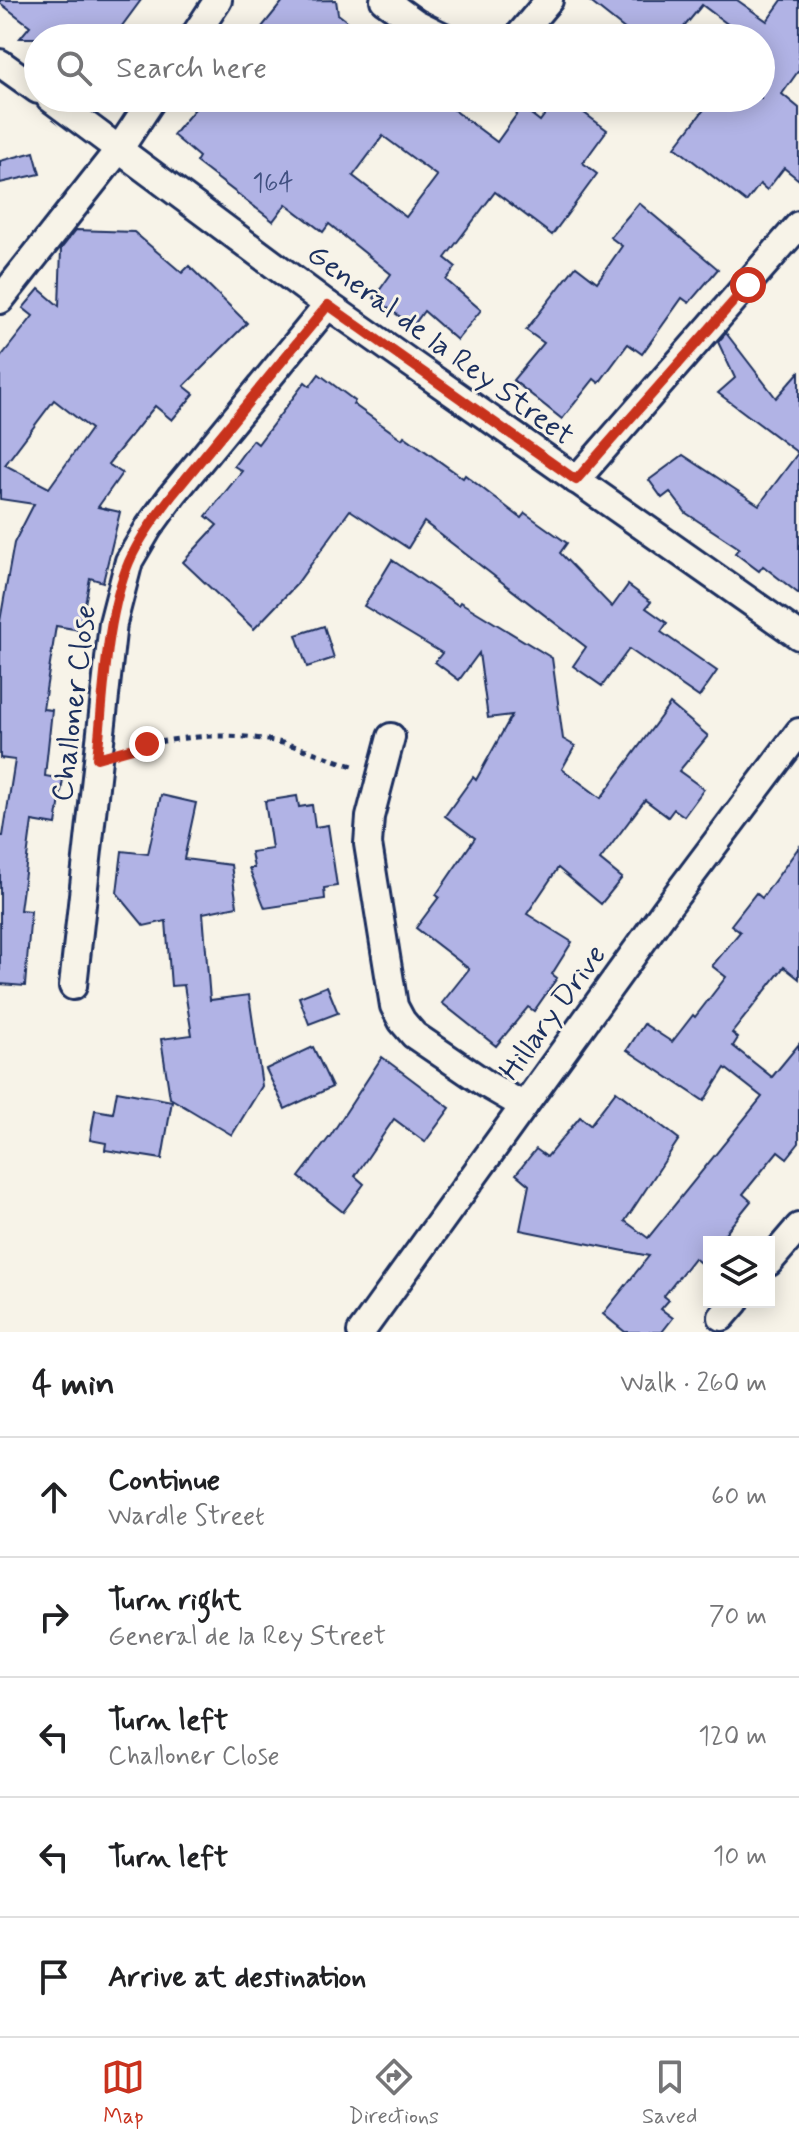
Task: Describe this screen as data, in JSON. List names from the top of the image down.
{
  "streets": {
    "street": ["General de la Rey Street", "Challoner Close", "Hillary Drive"]
  },
  "crossings": [
    ["General de la Rey Street", "Challoner Close"]
  ],
  "house_numbers": ["164"],
  "page": {
    "search": "Search here",
    "heading": ["4 min", "Walk · 260 m"],
    "list": [
      ["Continue", "Wardle Street", "60 m"],
      ["Turn right", "General de la Rey Street", "70 m"],
      ["Turn left", "Challoner Close", "120 m"],
      ["Turn left", "10 m"],
      "Arrive at destination"
    ],
    "nav": ["Map", "Directions", "Saved"]
  }
}
